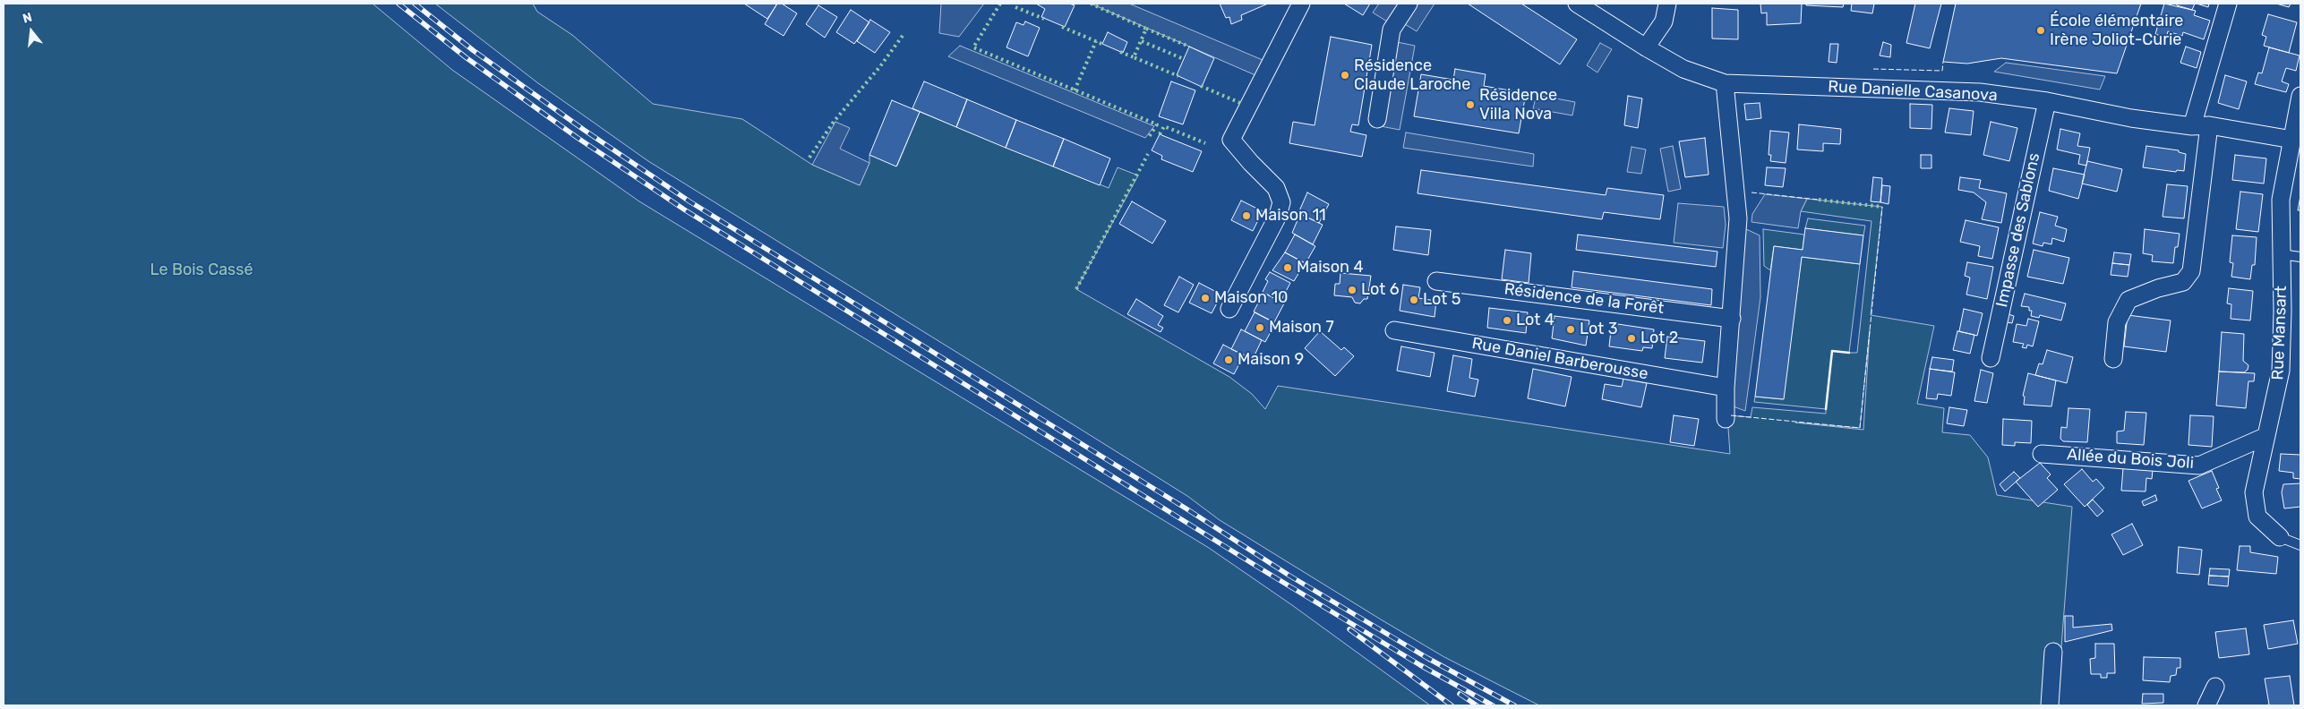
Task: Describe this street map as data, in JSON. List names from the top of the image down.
{
  "streets": {
    "street": [
      "Rue Danielle Casanova",
      "Impasse des Sablons",
      "Résidence de la Forêt",
      "Rue Mansart",
      "Rue Daniel Barberousse",
      "Allée du Bois Joli"
    ]
  },
  "crossings": [
    ["Rue Danielle Casanova", "Impasse des Sablons"],
    ["Rue Danielle Casanova", "Rue Mansart"],
    ["Rue Mansart", "Allée du Bois Joli"]
  ],
  "parks": ["Le Bois Cassé"],
  "places": [
    "École élémentaire Irène Joliot-Curie",
    "Résidence Claude Laroche",
    "Résidence Villa Nova",
    "Maison 11",
    "Maison 4",
    "Lot 6",
    "Maison 10",
    "Lot 5",
    "Lot 4",
    "Maison 7",
    "Lot 3",
    "Lot 2",
    "Maison 9"
  ],
  "north": "top"
}
